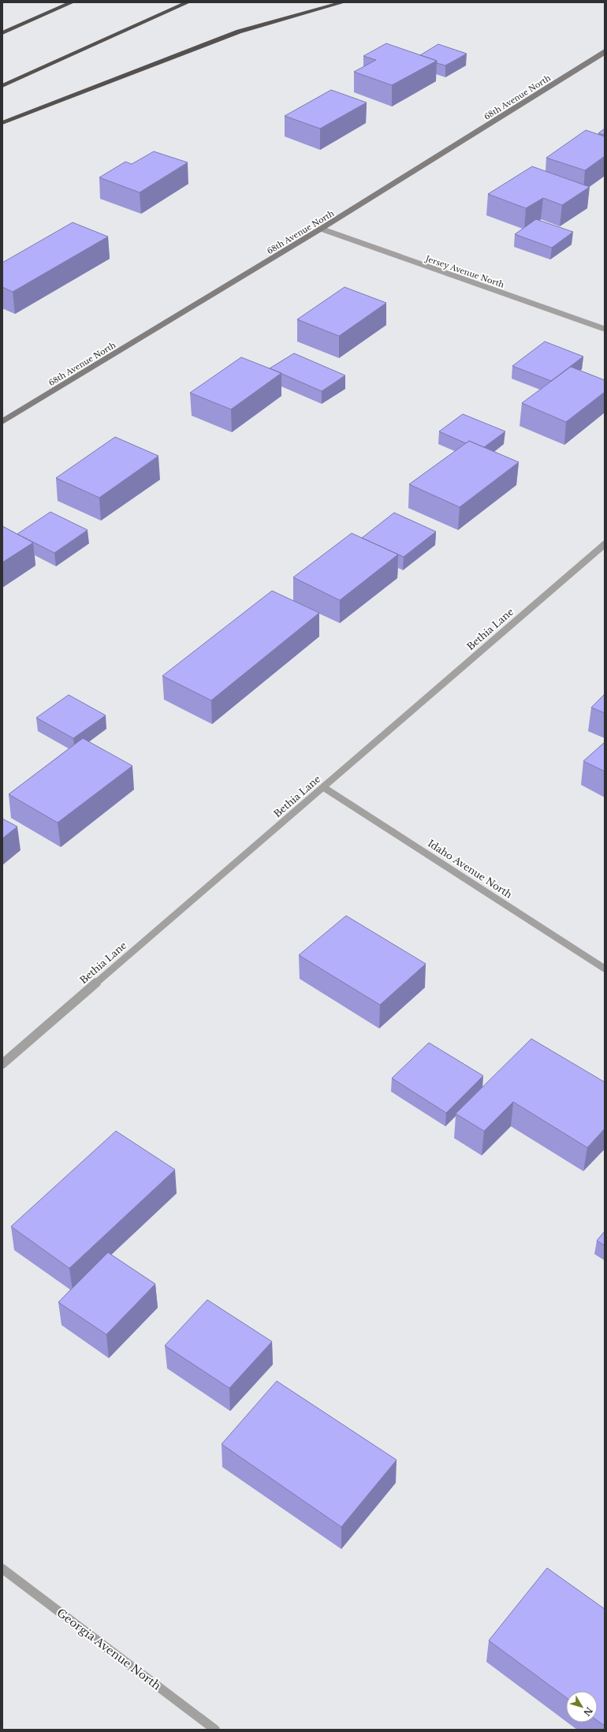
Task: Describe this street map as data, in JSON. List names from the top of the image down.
{
  "streets": {
    "street": [
      "68th Avenue North",
      "Jersey Avenue North",
      "Bethia Lane",
      "Idaho Avenue North",
      "Georgia Avenue North"
    ]
  },
  "crossings": [
    ["68th Avenue North", "Jersey Avenue North"],
    ["Bethia Lane", "Idaho Avenue North"]
  ],
  "north": "bottom right"
}
